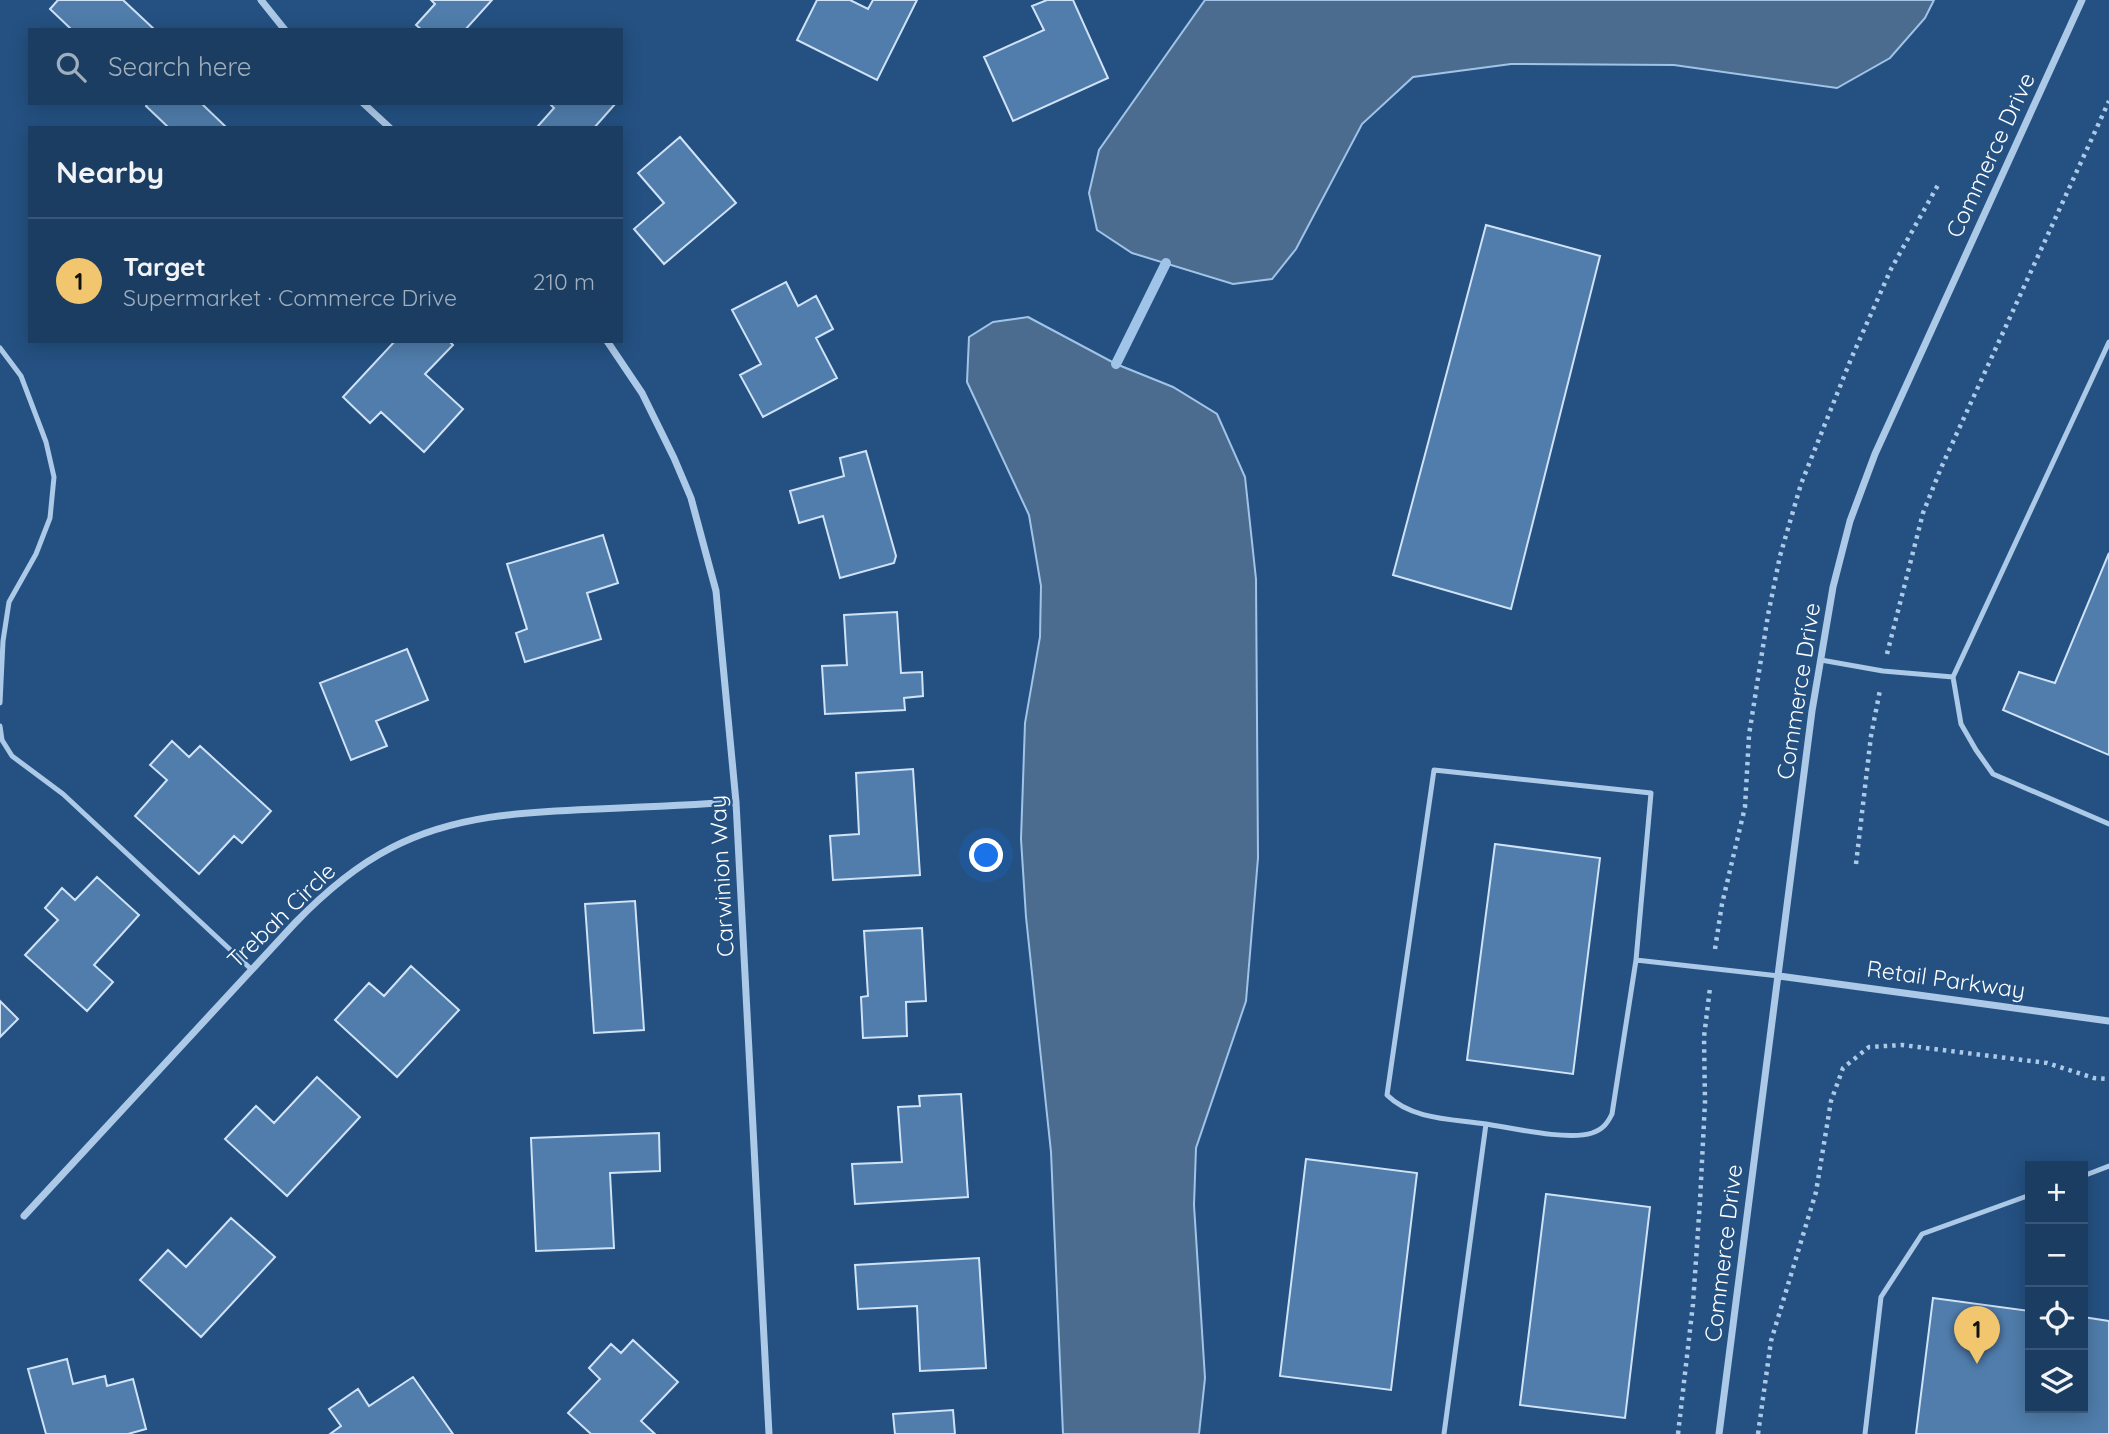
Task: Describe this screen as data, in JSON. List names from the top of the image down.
{
  "streets": {
    "street": [
      "Commerce Drive",
      "Carwinion Way",
      "Trebah Circle",
      "Retail Parkway"
    ]
  },
  "crossings": [
    ["Commerce Drive", "Retail Parkway"],
    ["Carwinion Way", "Trebah Circle"]
  ],
  "page": {
    "search": "Search here",
    "heading": "Nearby",
    "list": [
      {
        "mark": "1",
        "name": "Target",
        "note": "Supermarket · Commerce Drive",
        "value": "210 m"
      }
    ],
    "map_buttons": ["+", "−"],
    "pins": "1"
  }
}
